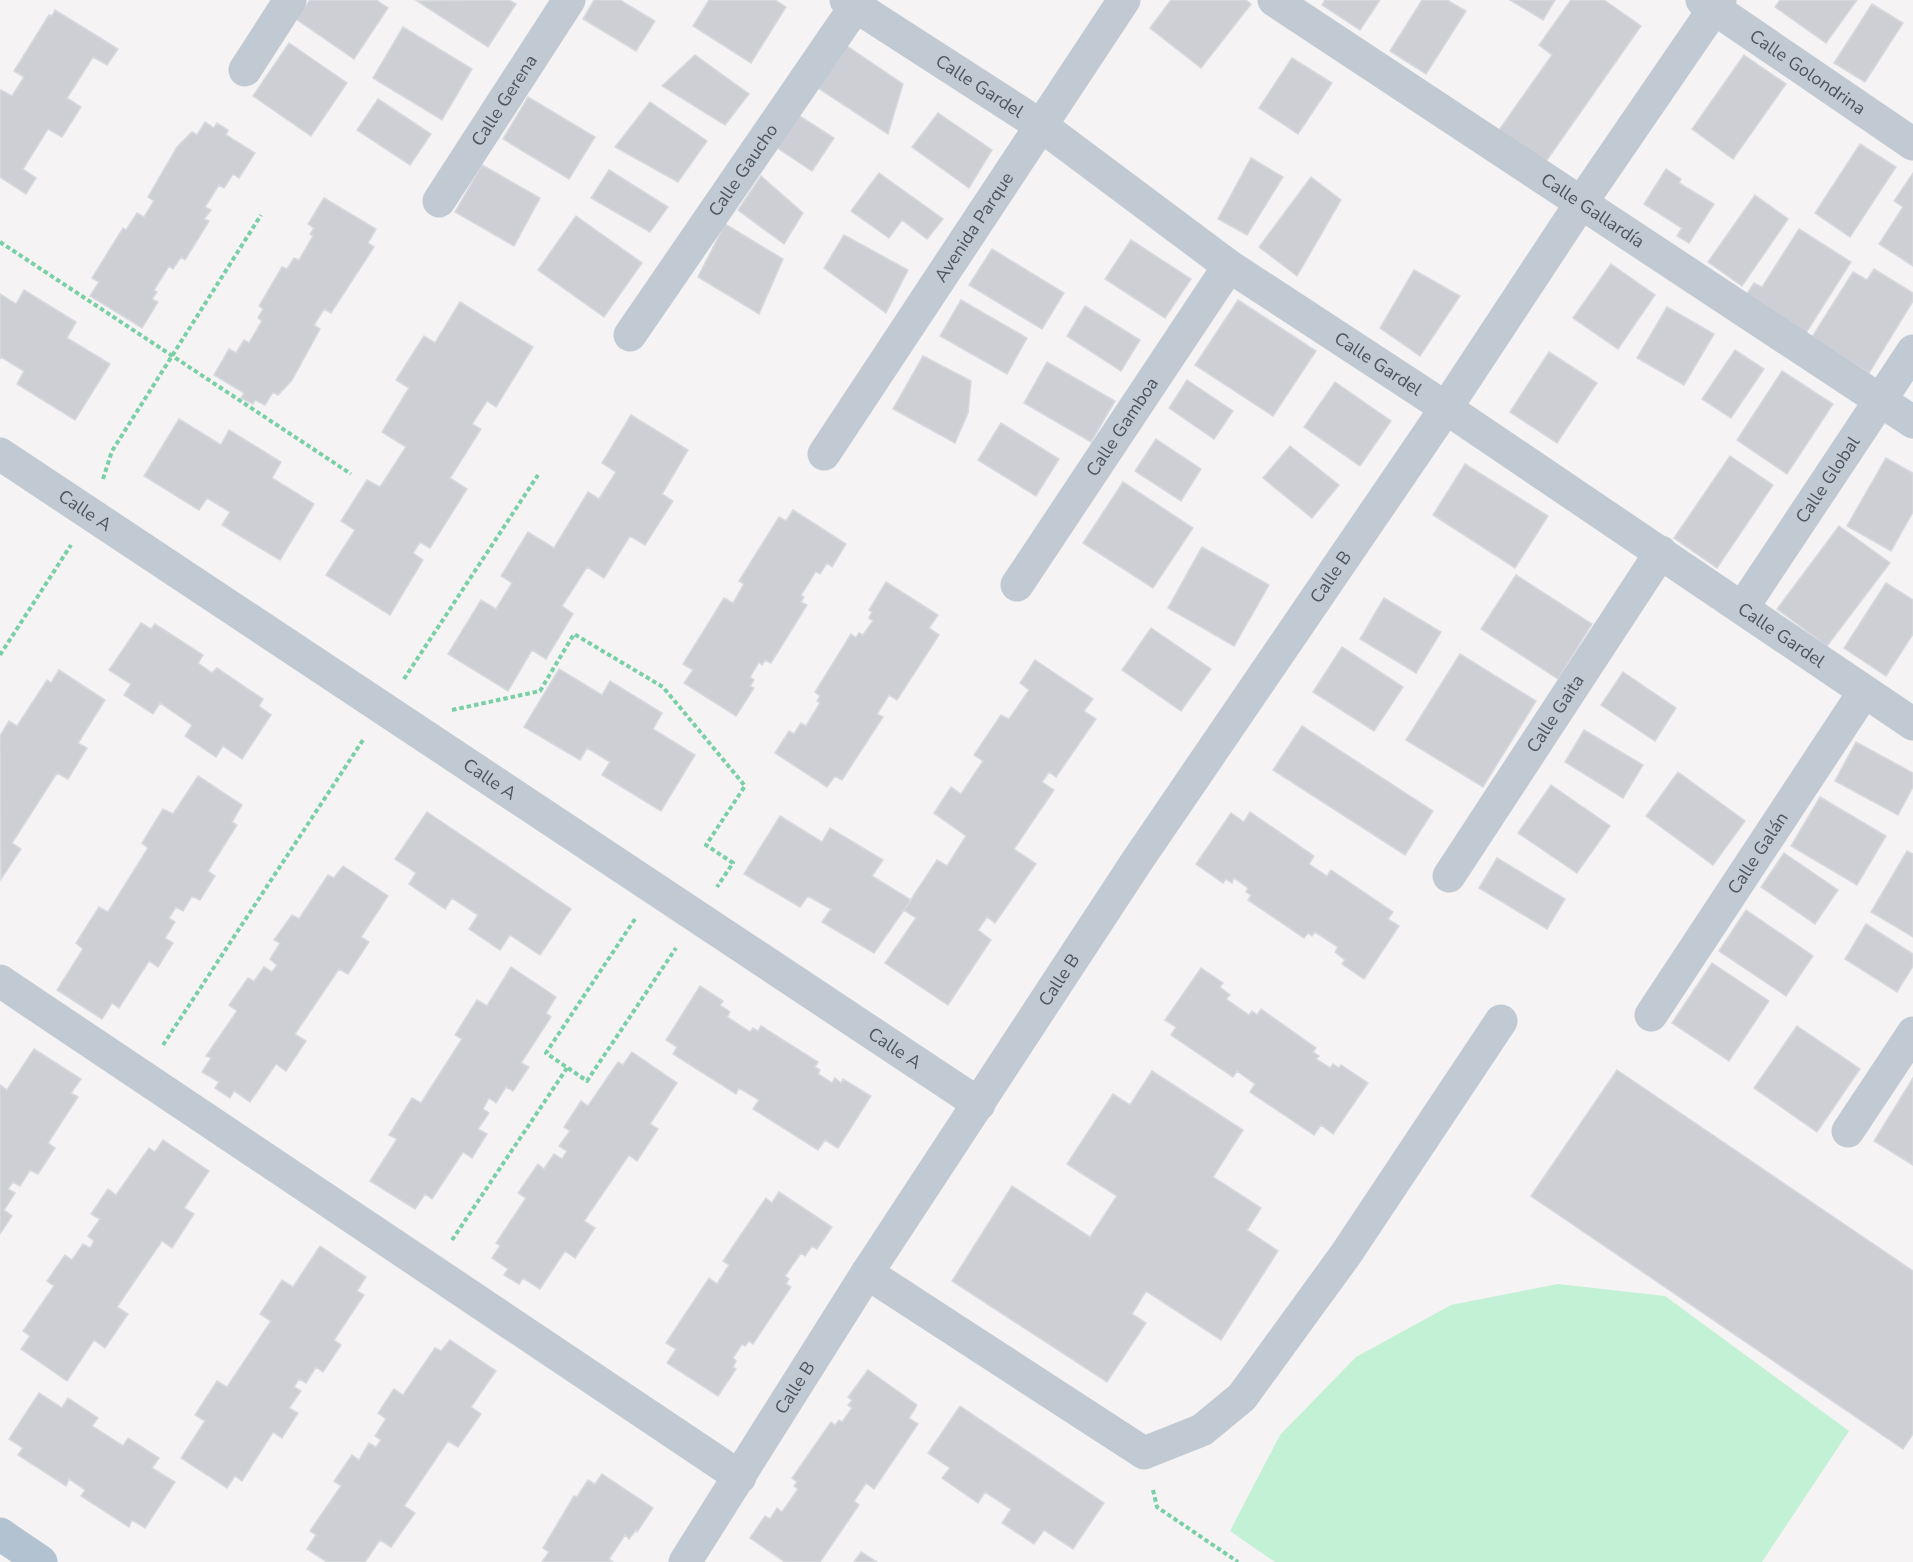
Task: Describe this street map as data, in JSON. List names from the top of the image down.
{
  "streets": {
    "street": [
      "Calle Golondrina",
      "Calle Gardel",
      "Calle Gerena",
      "Calle Gaucho",
      "Calle Gallardía",
      "Avenida Parque",
      "Calle Gamboa",
      "Calle Global",
      "Calle A",
      "Calle B",
      "Calle Gaita",
      "Calle Galán"
    ]
  },
  "crossings": [
    ["Calle Golondrina", "Calle B"],
    ["Calle Gardel", "Calle Gaucho"],
    ["Calle Gardel", "Avenida Parque"],
    ["Calle Gardel", "Calle Gamboa"],
    ["Calle Gardel", "Calle Global"],
    ["Calle Gardel", "Calle B"],
    ["Calle Gardel", "Calle Gaita"],
    ["Calle Gardel", "Calle Galán"],
    ["Calle Gallardía", "Calle Global"],
    ["Calle Gallardía", "Calle B"],
    ["Calle A", "Calle B"]
  ]
}
